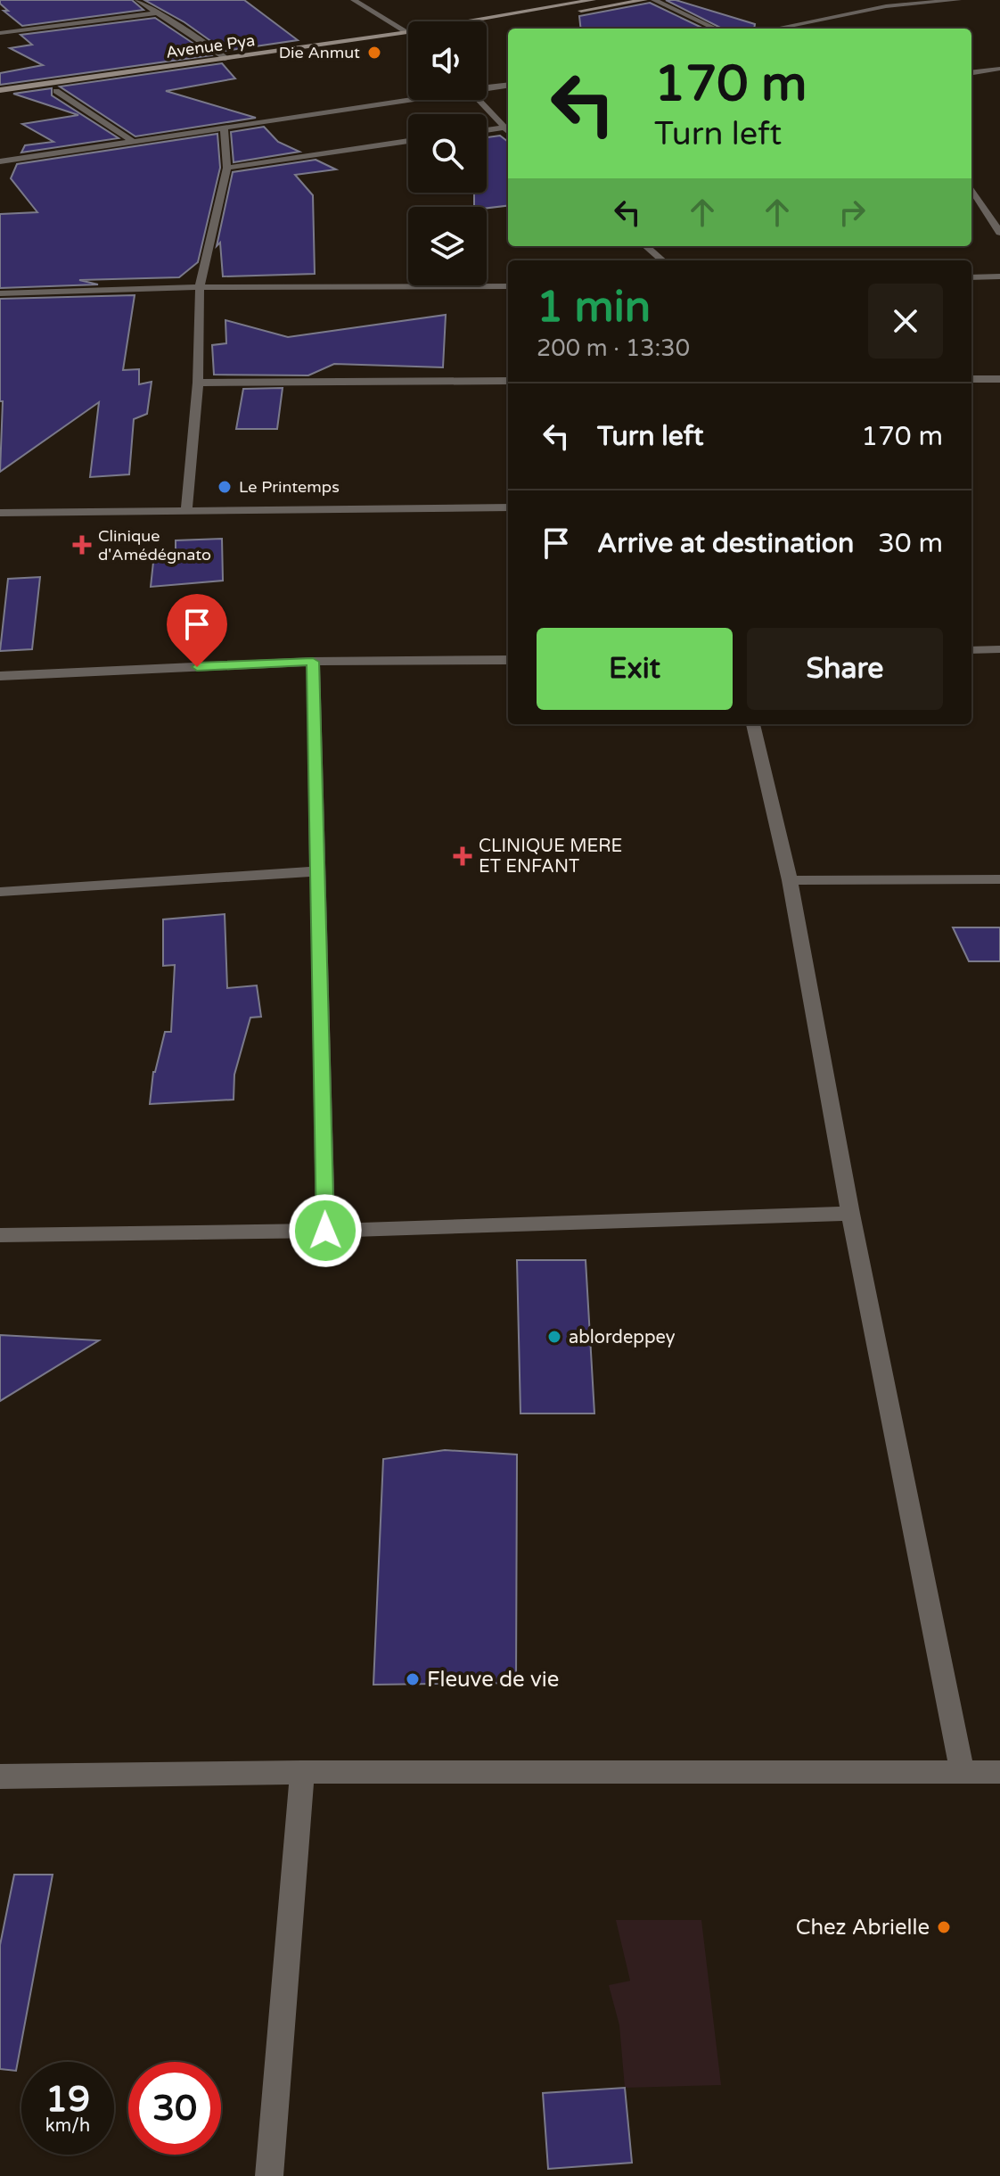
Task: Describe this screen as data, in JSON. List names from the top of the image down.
{
  "streets": {
    "main road": ["Avenue Pya"]
  },
  "places": {
    "other": [
      "Die Anmut",
      "Le Printemps",
      "ablordeppey",
      "Fleuve de vie",
      "Chez Abrielle"
    ],
    "health": ["Clinique d'Amédégnato", "CLINIQUE MERE ET ENFANT"]
  },
  "page": {
    "turn": ["170 m", "Turn left"],
    "heading": ["1 min", "200 m · 13:30"],
    "list": [
      {
        "name": "Turn left",
        "value": "170 m"
      },
      {
        "name": "Arrive at destination",
        "value": "30 m"
      }
    ],
    "buttons": ["Exit", "Share"],
    "speed": "19 km/h",
    "limit": "30"
  }
}
